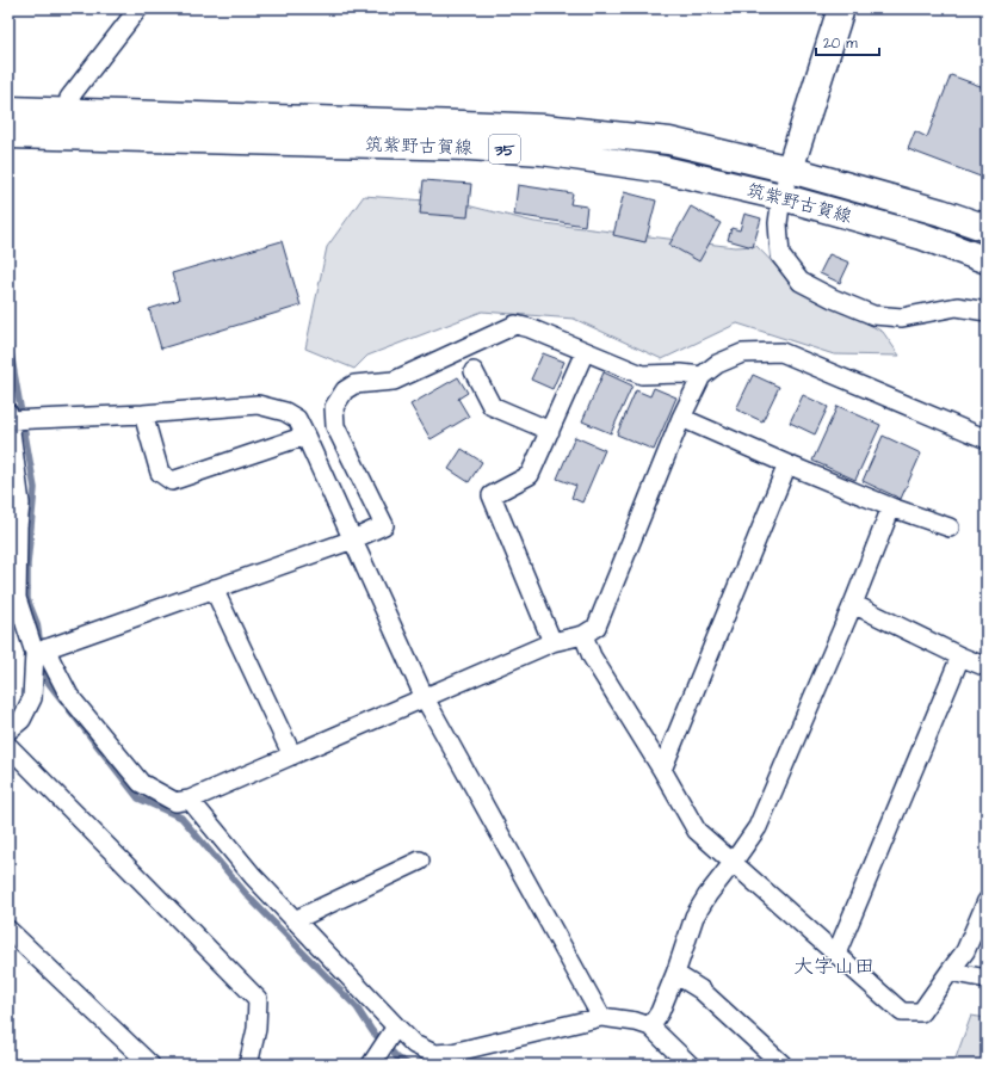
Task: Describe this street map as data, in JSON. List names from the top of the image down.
{
  "streets": {
    "main road": ["筑紫野古賀線", "35"]
  },
  "districts": ["大字山田"],
  "scale_bar": "20 m"
}
